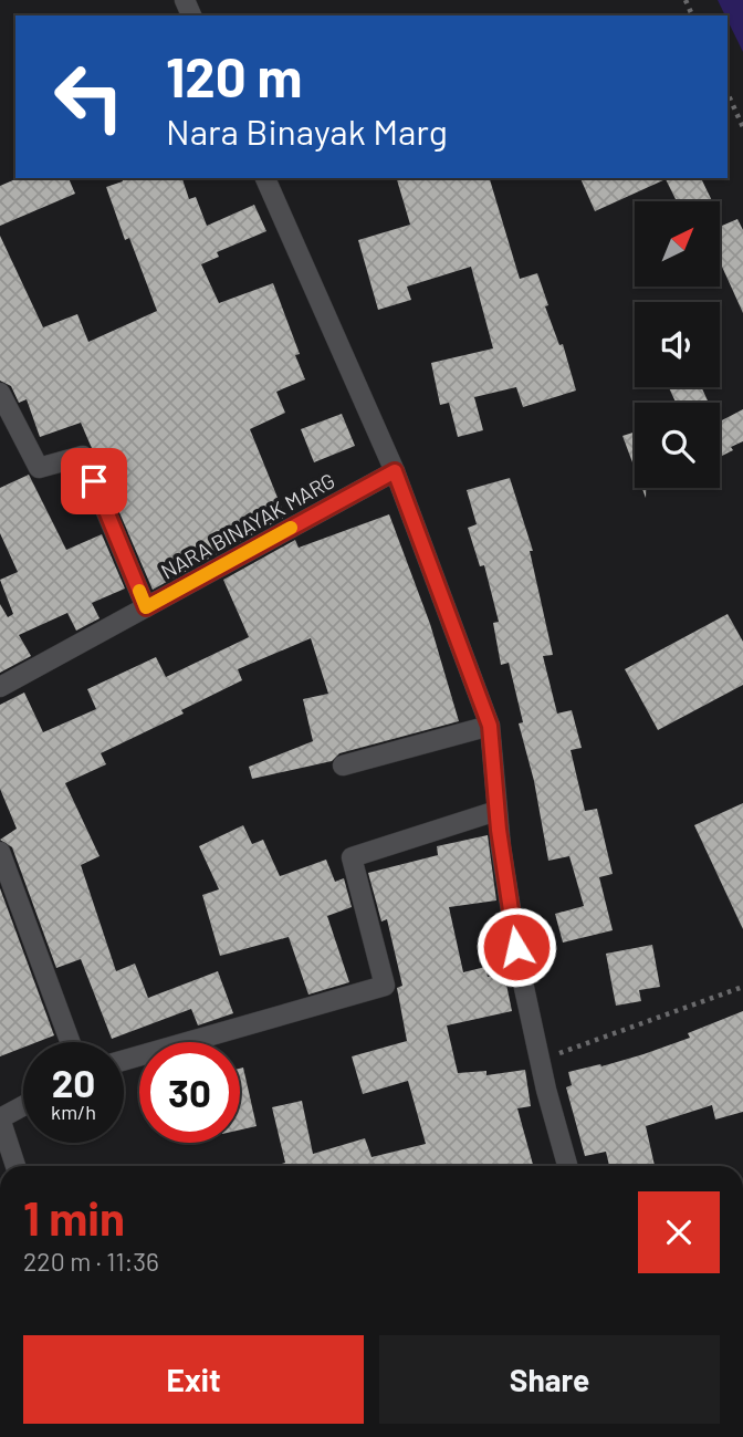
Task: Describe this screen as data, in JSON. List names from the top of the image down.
{
  "streets": {
    "street": ["NARA BINAYAK MARG"]
  },
  "north": "top right",
  "page": {
    "turn": ["120 m", "Nara Binayak Marg"],
    "speed": "20 km/h",
    "limit": "30",
    "heading": ["1 min", "220 m · 11:36"],
    "buttons": ["Exit", "Share"]
  }
}
